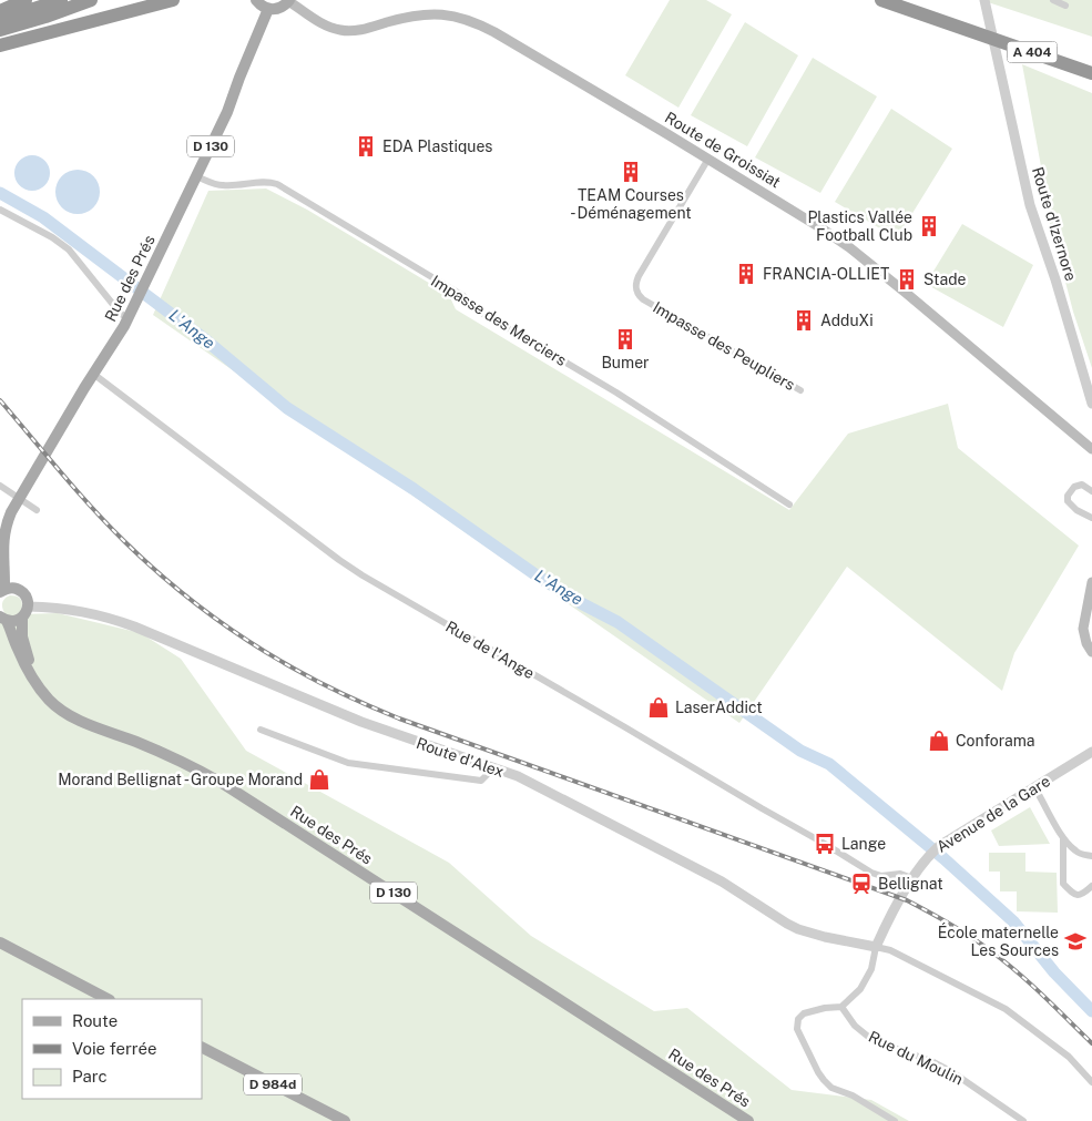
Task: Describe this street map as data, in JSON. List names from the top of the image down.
{
  "streets": {
    "highway": ["A 404"],
    "main road": [
      "D 130",
      "Route de Groissiat",
      "Rue des Prés",
      "D 984d"
    ],
    "street": [
      "Route d'Izernore",
      "Impasse des Merciers",
      "Impasse des Peupliers",
      "Rue de l'Ange",
      "Route d'Alex",
      "Avenue de la Gare",
      "Rue du Moulin"
    ]
  },
  "crossings": [
    ["D 130", "Rue des Prés"],
    ["Route de Groissiat", "Impasse des Peupliers"],
    ["Rue des Prés", "Impasse des Merciers"],
    ["Rue des Prés", "Rue de l'Ange"],
    ["Rue de l'Ange", "Avenue de la Gare"],
    ["Route d'Alex", "Avenue de la Gare"]
  ],
  "water": ["L'Ange"],
  "places": {
    "building": [
      "EDA Plastiques",
      "TEAM Courses - Déménagement",
      "Plastics Vallée Football Club",
      "FRANCIA-OLLIET",
      "Stade",
      "AdduXi",
      "Bumer"
    ],
    "shop": ["LaserAddict", "Conforama", "Morand Bellignat - Groupe Morand"],
    "bus stop": ["Lange"],
    "station": ["Bellignat"],
    "school or university": ["École maternelle Les Sources"]
  },
  "legend": ["Route", "Voie ferrée", "Parc"]
}
